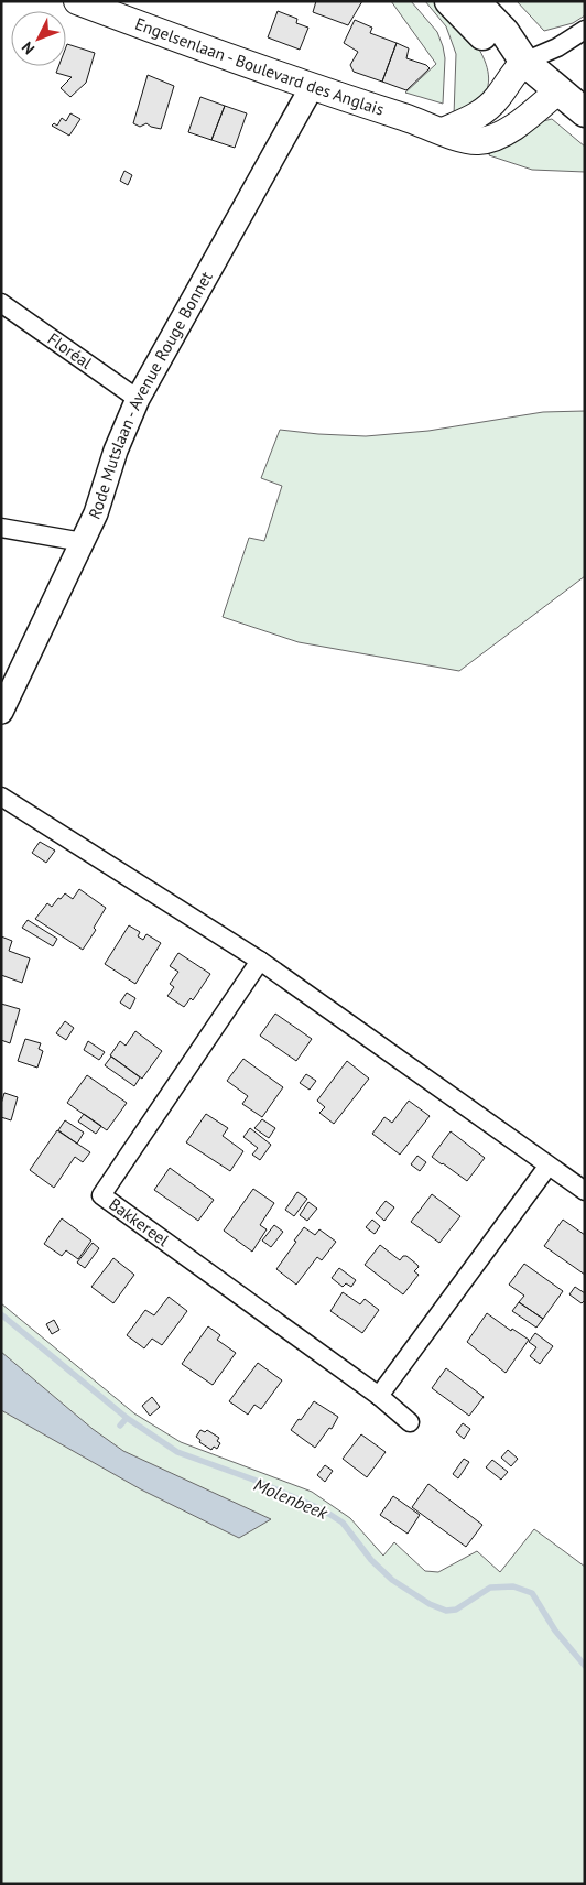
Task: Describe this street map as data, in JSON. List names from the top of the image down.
{
  "streets": {
    "main road": ["Engelsenlaan - Boulevard des Anglais"],
    "street": ["Floréal", "Rode Mutslaan - Avenue Rouge Bonnet", "Bakkereel"]
  },
  "crossings": [
    ["Engelsenlaan - Boulevard des Anglais", "Rode Mutslaan - Avenue Rouge Bonnet"],
    ["Floréal", "Rode Mutslaan - Avenue Rouge Bonnet"]
  ],
  "water": ["Molenbeek"],
  "north": "bottom left"
}
